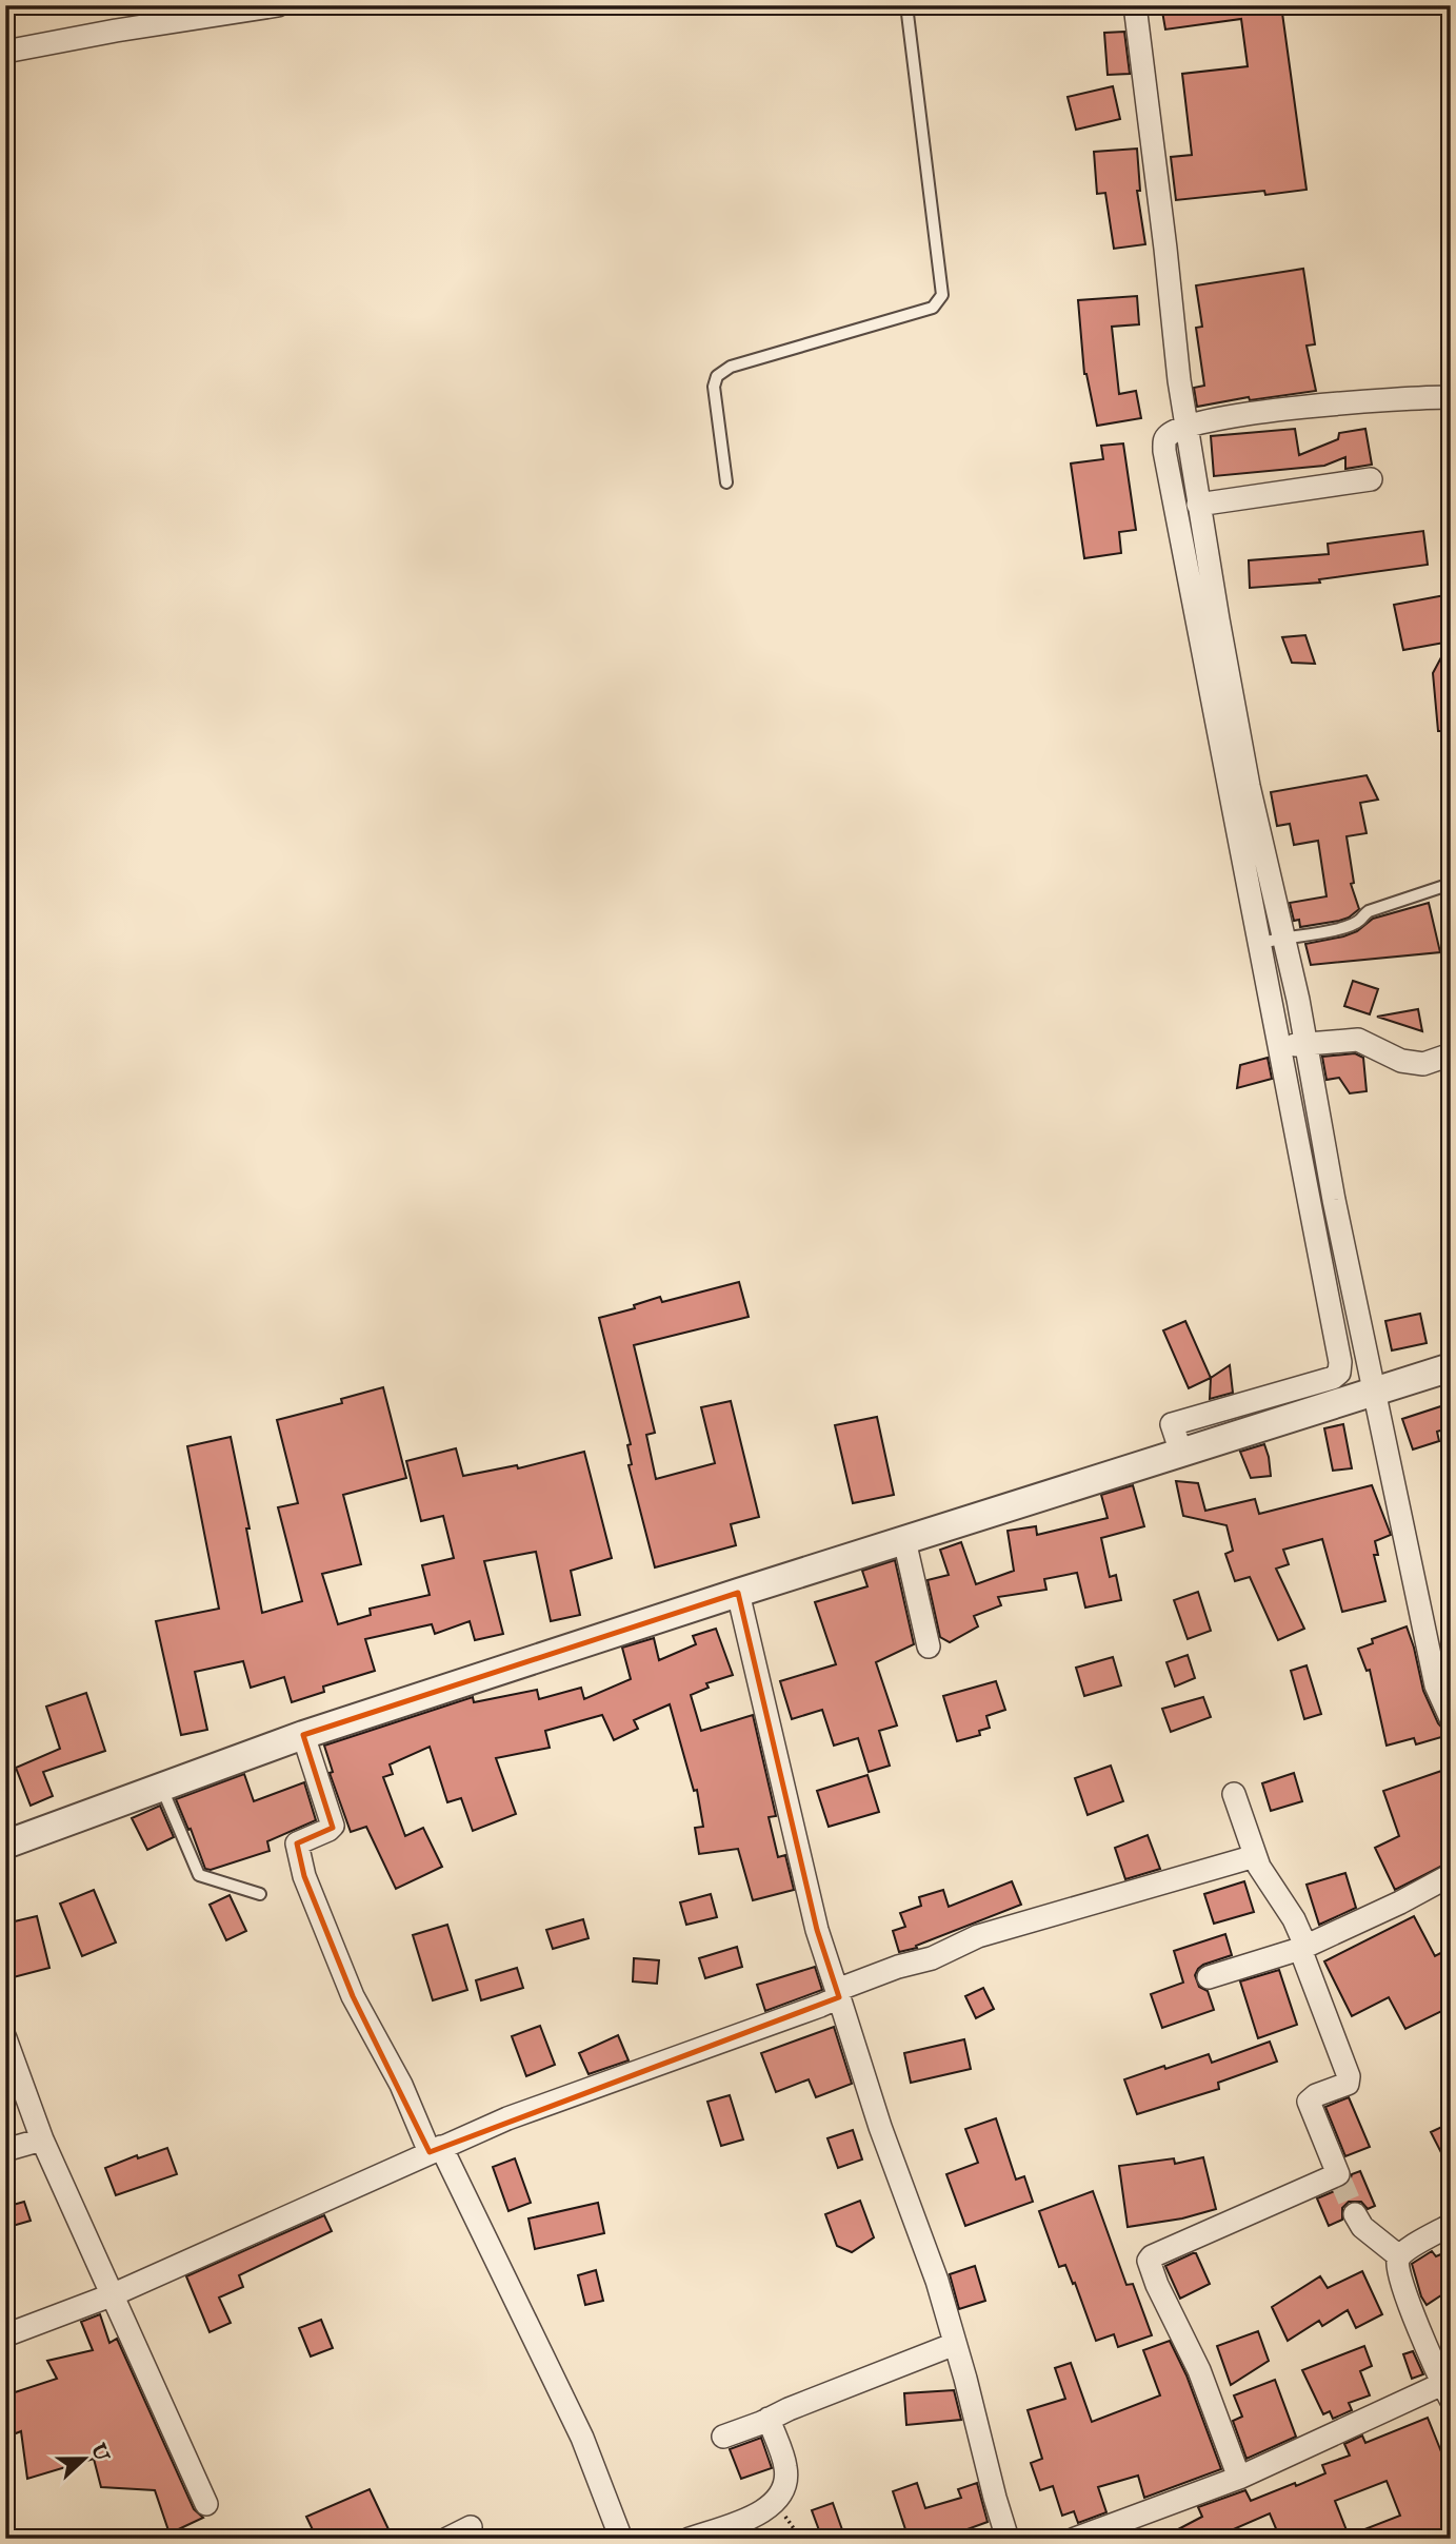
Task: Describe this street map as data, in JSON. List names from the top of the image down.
{
  "north": "right"
}
